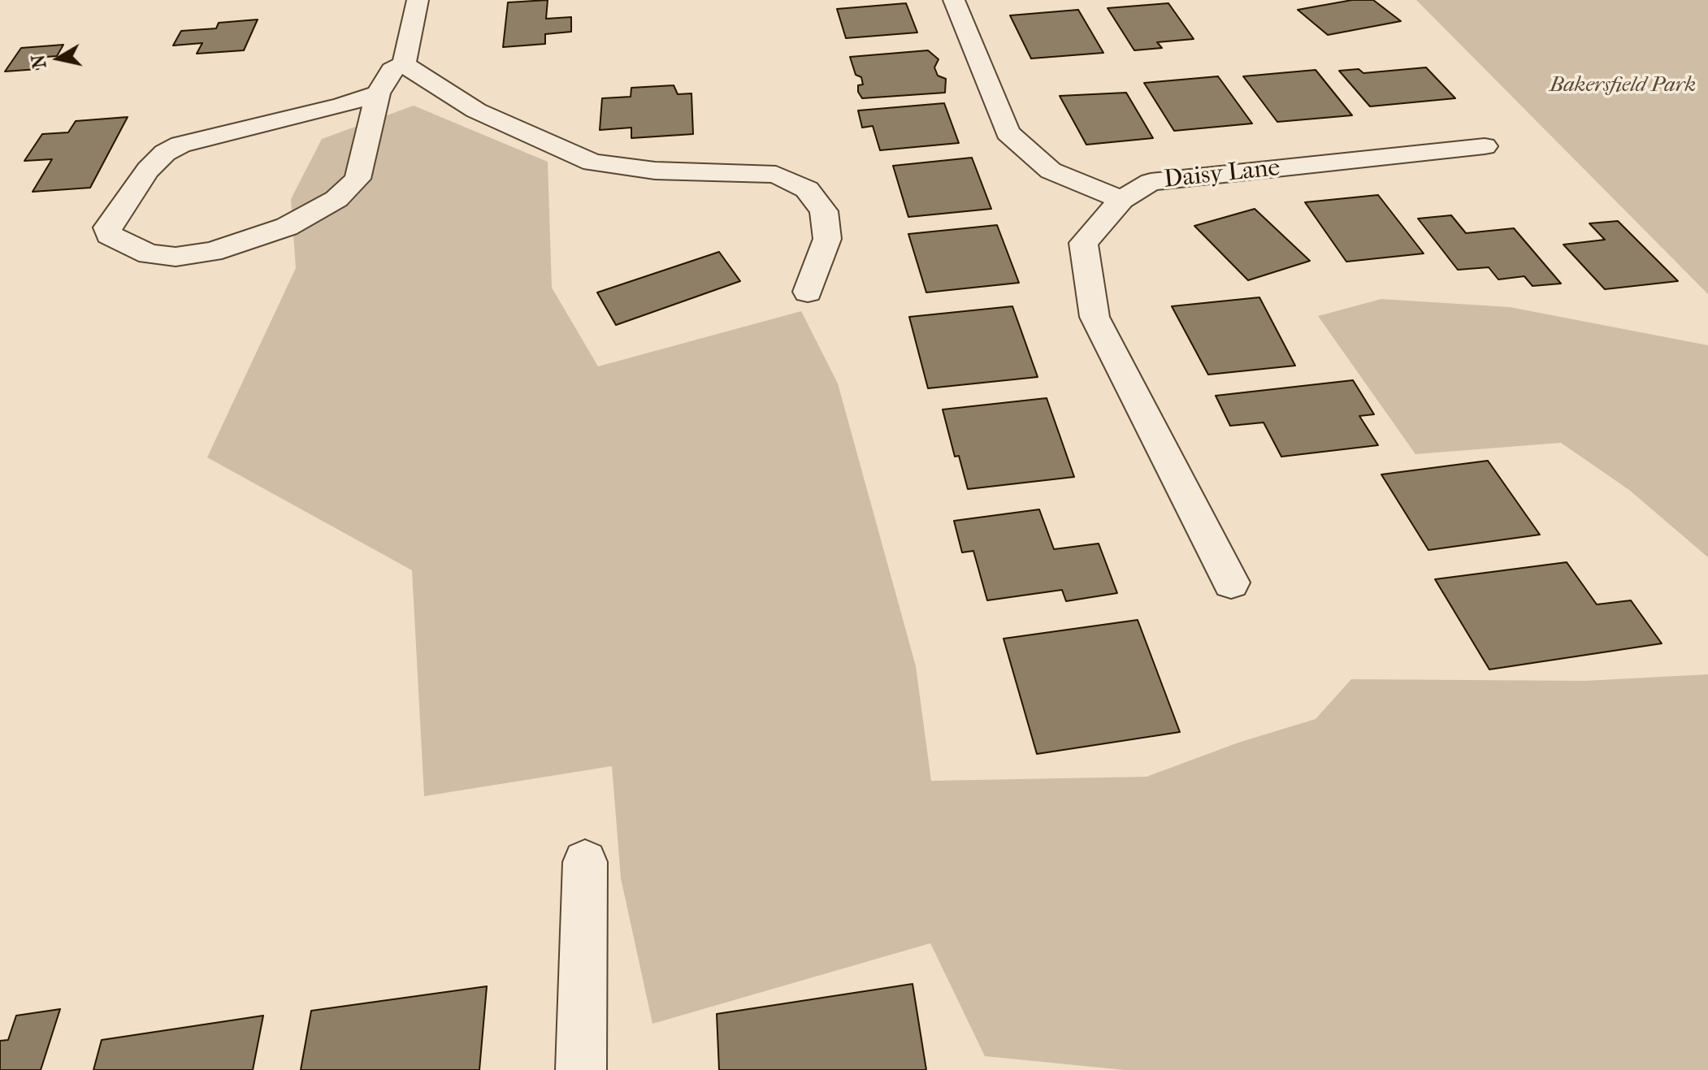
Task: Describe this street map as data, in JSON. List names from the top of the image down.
{
  "streets": {
    "street": ["Daisy Lane"]
  },
  "parks": ["Bakersfield Park"],
  "north": "left"
}
